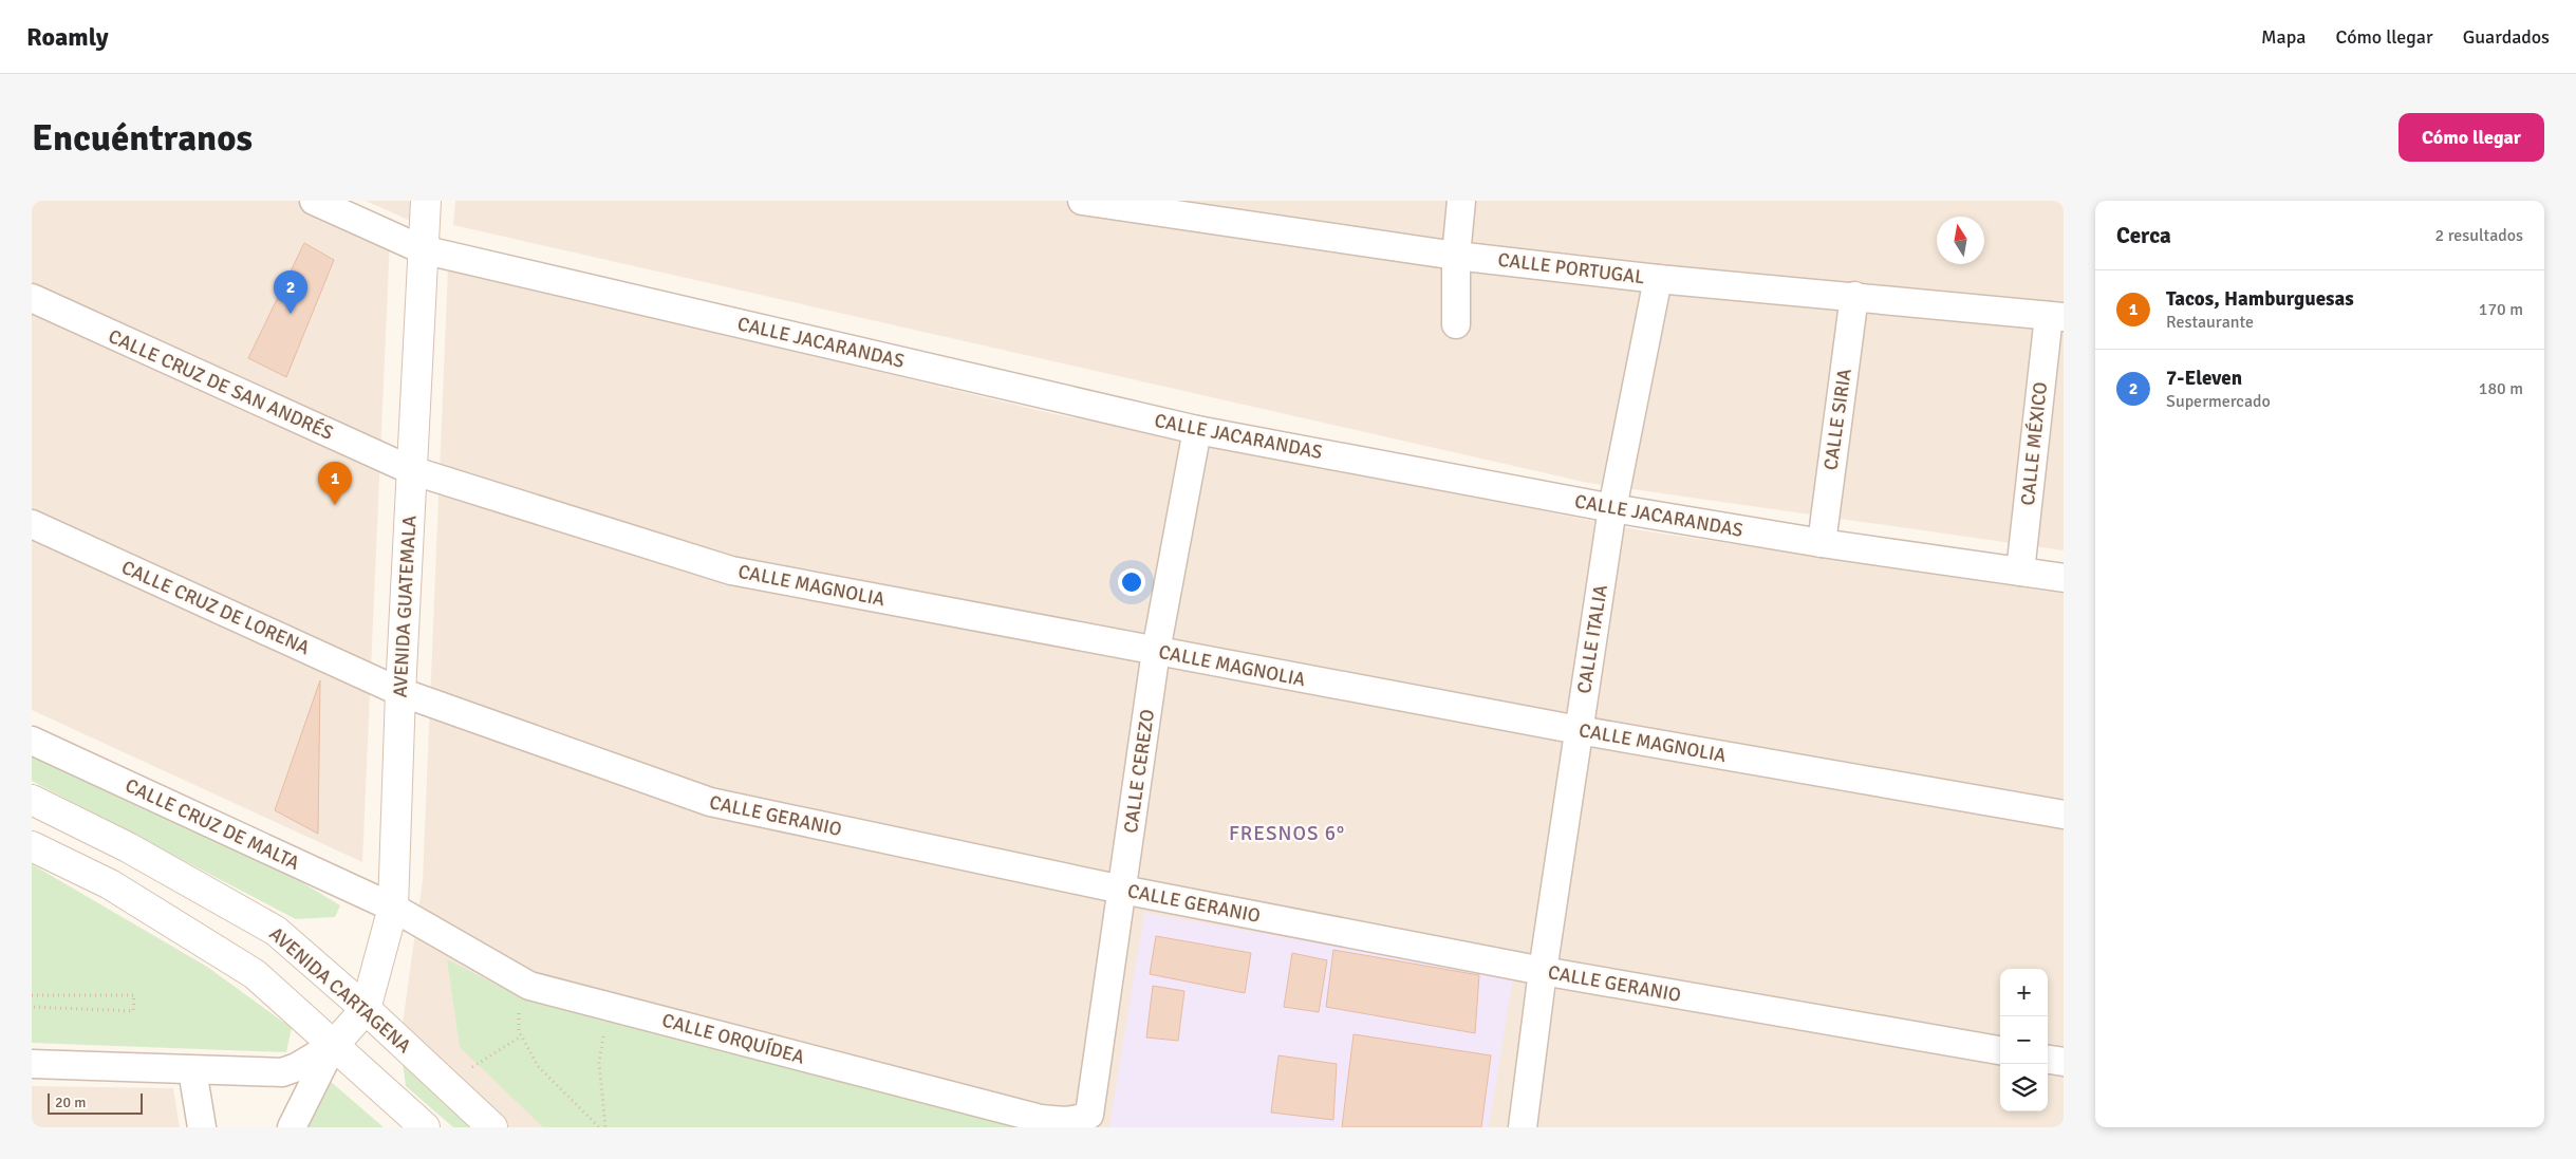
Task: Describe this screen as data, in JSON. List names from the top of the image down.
{
  "streets": {
    "street": [
      "CALLE PORTUGAL",
      "CALLE JACARANDAS",
      "CALLE CRUZ DE SAN ANDRÉS",
      "CALLE SIRIA",
      "CALLE MÉXICO",
      "CALLE MAGNOLIA",
      "AVENIDA GUATEMALA",
      "CALLE CRUZ DE LORENA",
      "CALLE ITALIA",
      "CALLE CEREZO",
      "CALLE GERANIO",
      "CALLE CRUZ DE MALTA",
      "AVENIDA CARTAGENA",
      "CALLE ORQUÍDEA"
    ]
  },
  "crossings": [
    ["CALLE PORTUGAL", "CALLE SIRIA"],
    ["CALLE PORTUGAL", "CALLE MÉXICO"],
    ["CALLE PORTUGAL", "CALLE ITALIA"],
    ["CALLE JACARANDAS", "CALLE SIRIA"],
    ["CALLE JACARANDAS", "CALLE MÉXICO"],
    ["CALLE JACARANDAS", "AVENIDA GUATEMALA"],
    ["CALLE JACARANDAS", "CALLE ITALIA"],
    ["CALLE JACARANDAS", "CALLE CEREZO"],
    ["CALLE CRUZ DE SAN ANDRÉS", "CALLE MAGNOLIA"],
    ["CALLE CRUZ DE SAN ANDRÉS", "AVENIDA GUATEMALA"],
    ["CALLE MAGNOLIA", "AVENIDA GUATEMALA"],
    ["CALLE MAGNOLIA", "CALLE ITALIA"],
    ["CALLE MAGNOLIA", "CALLE CEREZO"],
    ["AVENIDA GUATEMALA", "CALLE CRUZ DE LORENA"],
    ["AVENIDA GUATEMALA", "CALLE GERANIO"],
    ["AVENIDA GUATEMALA", "CALLE CRUZ DE MALTA"],
    ["AVENIDA GUATEMALA", "AVENIDA CARTAGENA"],
    ["AVENIDA GUATEMALA", "CALLE ORQUÍDEA"],
    ["CALLE CRUZ DE LORENA", "CALLE GERANIO"],
    ["CALLE ITALIA", "CALLE GERANIO"],
    ["CALLE CEREZO", "CALLE GERANIO"],
    ["CALLE CEREZO", "CALLE ORQUÍDEA"],
    ["CALLE CRUZ DE MALTA", "CALLE ORQUÍDEA"]
  ],
  "districts": ["FRESNOS 6°"],
  "scale_bar": "20 m",
  "north": "top",
  "page": {
    "header": "Roamly",
    "nav": ["Mapa", "Cómo llegar", "Guardados"],
    "buttons": "Cómo llegar",
    "title": "Encuéntranos",
    "heading": ["Cerca", "2 resultados"],
    "list": [
      {
        "mark": "1",
        "name": "Tacos, Hamburguesas",
        "note": "Restaurante",
        "value": "170 m"
      },
      {
        "mark": "2",
        "name": "7-Eleven",
        "note": "Supermercado",
        "value": "180 m"
      }
    ],
    "pins": ["2", "1"],
    "map_buttons": ["+", "−"],
    "scale": "20 m"
  }
}
